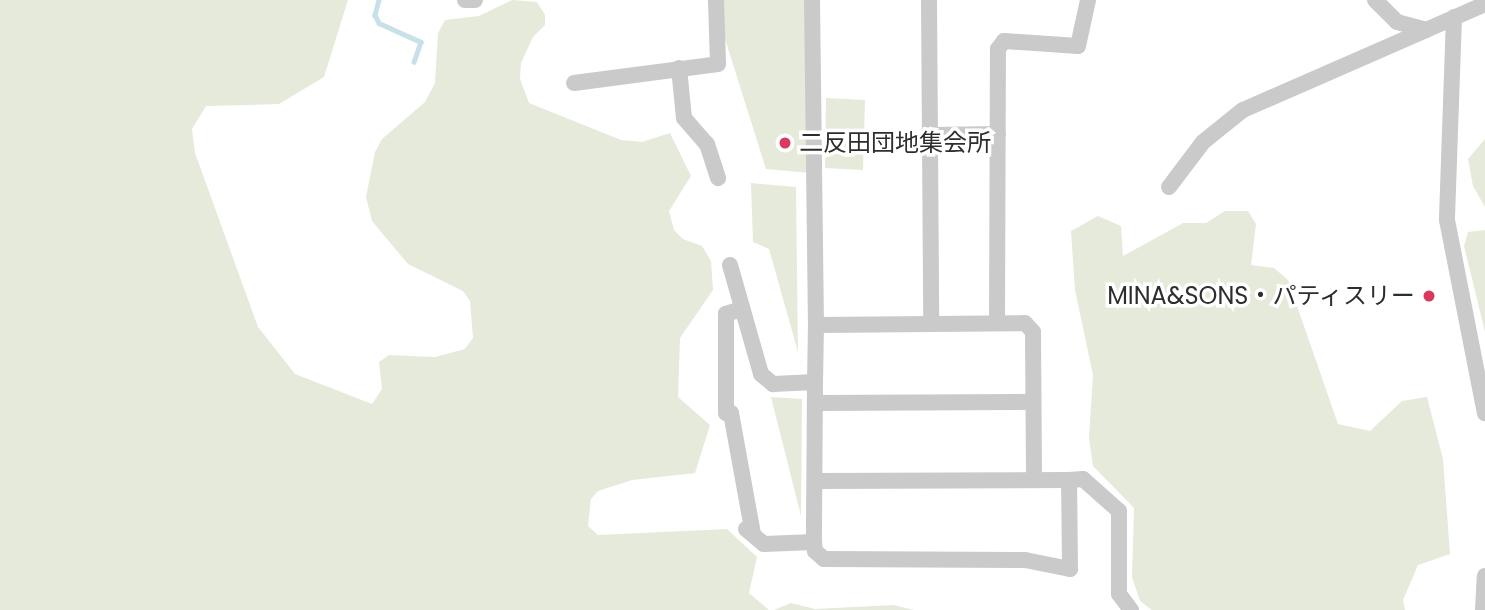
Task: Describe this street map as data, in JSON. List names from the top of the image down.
{
  "places": ["二反田団地集会所", "MINA&SONS・パティスリー"]
}
